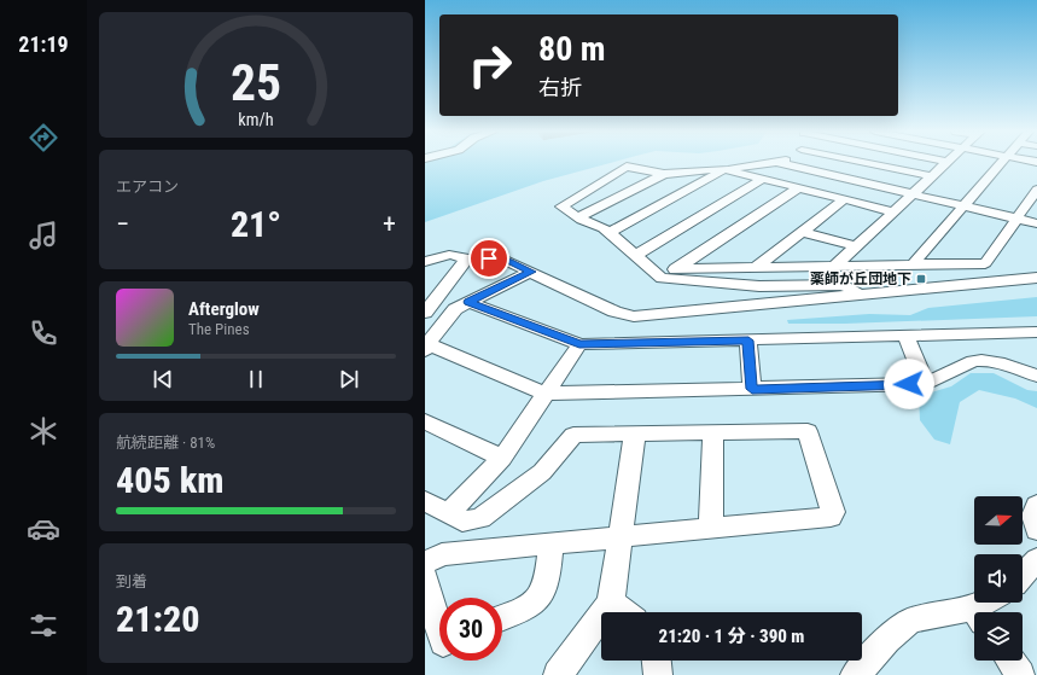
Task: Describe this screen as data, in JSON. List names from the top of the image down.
{
  "places": {
    "transit": ["薬師が丘団地下"]
  },
  "north": "right",
  "page": {
    "tabs": "21:19",
    "turn": ["80 m", "右折"],
    "tile": [
      "エアコン",
      ["航続距離 · 81%", "405 km"],
      ["到着", "21:20"]
    ],
    "heat": ["−", "21°", "+"],
    "song": ["Afterglow", "The Pines"],
    "limit": "30",
    "trip": "21:20 · 1 分 · 390 m",
    "gauge": ["25", "km/h"]
  }
}
